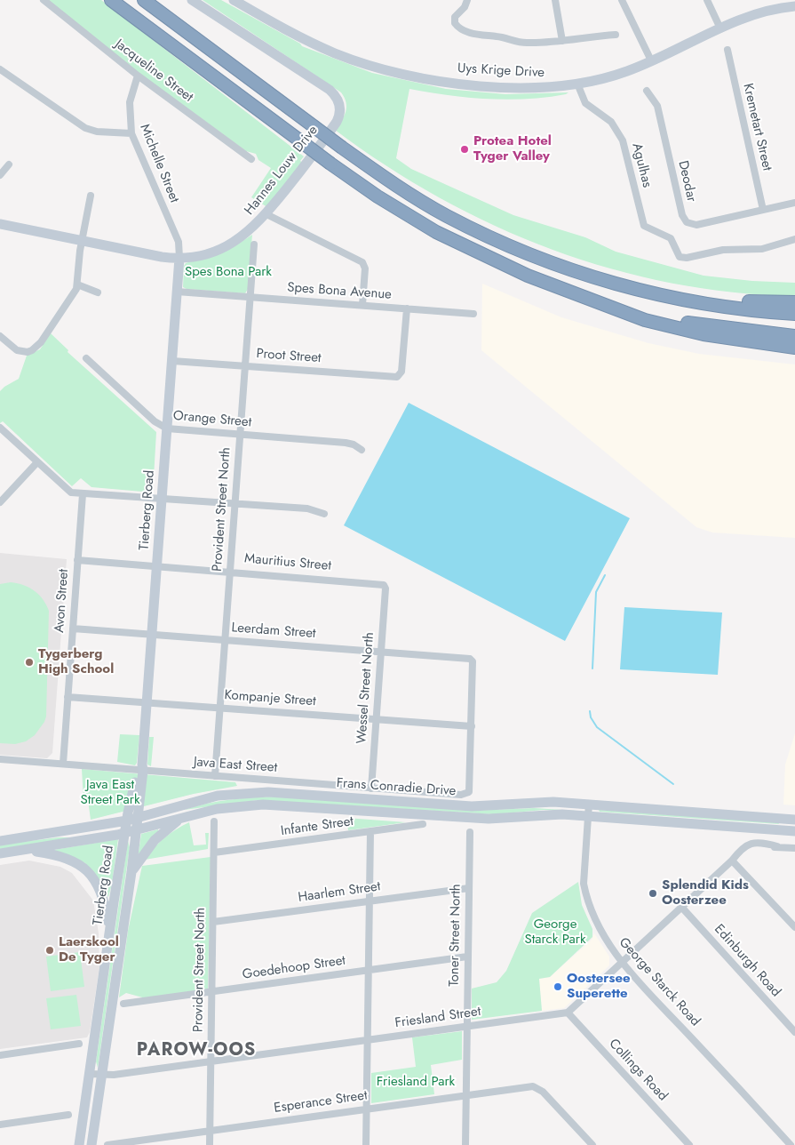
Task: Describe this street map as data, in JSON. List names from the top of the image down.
{
  "streets": {
    "main road": [
      "Uys Krige Drive",
      "Hannes Louw Drive",
      "Tierberg Road",
      "Frans Conradie Drive"
    ],
    "street": [
      "Jacqueline Street",
      "Kremetart Street",
      "Michelle Street",
      "Agulhas",
      "Deodar",
      "Spes Bona Avenue",
      "Proot Street",
      "Orange Street",
      "Provident Street North",
      "Mauritius Street",
      "Avon Street",
      "Leerdam Street",
      "Wessel Street North",
      "Kompanje Street",
      "Java East Street",
      "Infante Street",
      "Haarlem Street",
      "Toner Street North",
      "Edinburgh Road",
      "Goedehoop Street",
      "George Starck Road",
      "Friesland Street",
      "Collings Road",
      "Esperance Street"
    ]
  },
  "crossings": [
    ["Jacqueline Street", "Michelle Street"],
    ["Uys Krige Drive", "Agulhas"],
    ["Kremetart Street", "Deodar"],
    ["Michelle Street", "Hannes Louw Drive"],
    ["Michelle Street", "Tierberg Road"],
    ["Hannes Louw Drive", "Tierberg Road"],
    ["Spes Bona Avenue", "Proot Street"],
    ["Spes Bona Avenue", "Provident Street North"],
    ["Spes Bona Avenue", "Tierberg Road"],
    ["Proot Street", "Provident Street North"],
    ["Proot Street", "Tierberg Road"],
    ["Orange Street", "Provident Street North"],
    ["Orange Street", "Tierberg Road"],
    ["Provident Street North", "Mauritius Street"],
    ["Provident Street North", "Leerdam Street"],
    ["Provident Street North", "Kompanje Street"],
    ["Provident Street North", "Java East Street"],
    ["Provident Street North", "Infante Street"],
    ["Provident Street North", "Haarlem Street"],
    ["Provident Street North", "Goedehoop Street"],
    ["Provident Street North", "Friesland Street"],
    ["Provident Street North", "Esperance Street"],
    ["Tierberg Road", "Mauritius Street"],
    ["Tierberg Road", "Leerdam Street"],
    ["Tierberg Road", "Kompanje Street"],
    ["Tierberg Road", "Java East Street"],
    ["Tierberg Road", "Frans Conradie Drive"],
    ["Tierberg Road", "Friesland Street"],
    ["Mauritius Street", "Avon Street"],
    ["Mauritius Street", "Wessel Street North"],
    ["Avon Street", "Leerdam Street"],
    ["Avon Street", "Kompanje Street"],
    ["Avon Street", "Java East Street"],
    ["Leerdam Street", "Wessel Street North"],
    ["Leerdam Street", "Kompanje Street"],
    ["Leerdam Street", "Java East Street"],
    ["Wessel Street North", "Kompanje Street"],
    ["Wessel Street North", "Java East Street"],
    ["Kompanje Street", "Java East Street"],
    ["Frans Conradie Drive", "George Starck Road"],
    ["Haarlem Street", "Toner Street North"],
    ["Toner Street North", "Goedehoop Street"],
    ["Toner Street North", "Friesland Street"],
    ["Toner Street North", "Esperance Street"],
    ["Friesland Street", "Collings Road"]
  ],
  "districts": ["PAROW-OOS"],
  "parks": [
    "Spes Bona Park",
    "Java East Street Park",
    "George Starck Park",
    "Friesland Park"
  ],
  "places": [
    "Protea Hotel Tyger Valley",
    "Tygerberg High School",
    "Splendid Kids Oosterzee",
    "Laerskool De Tyger",
    "Oostersee Superette"
  ]
}
